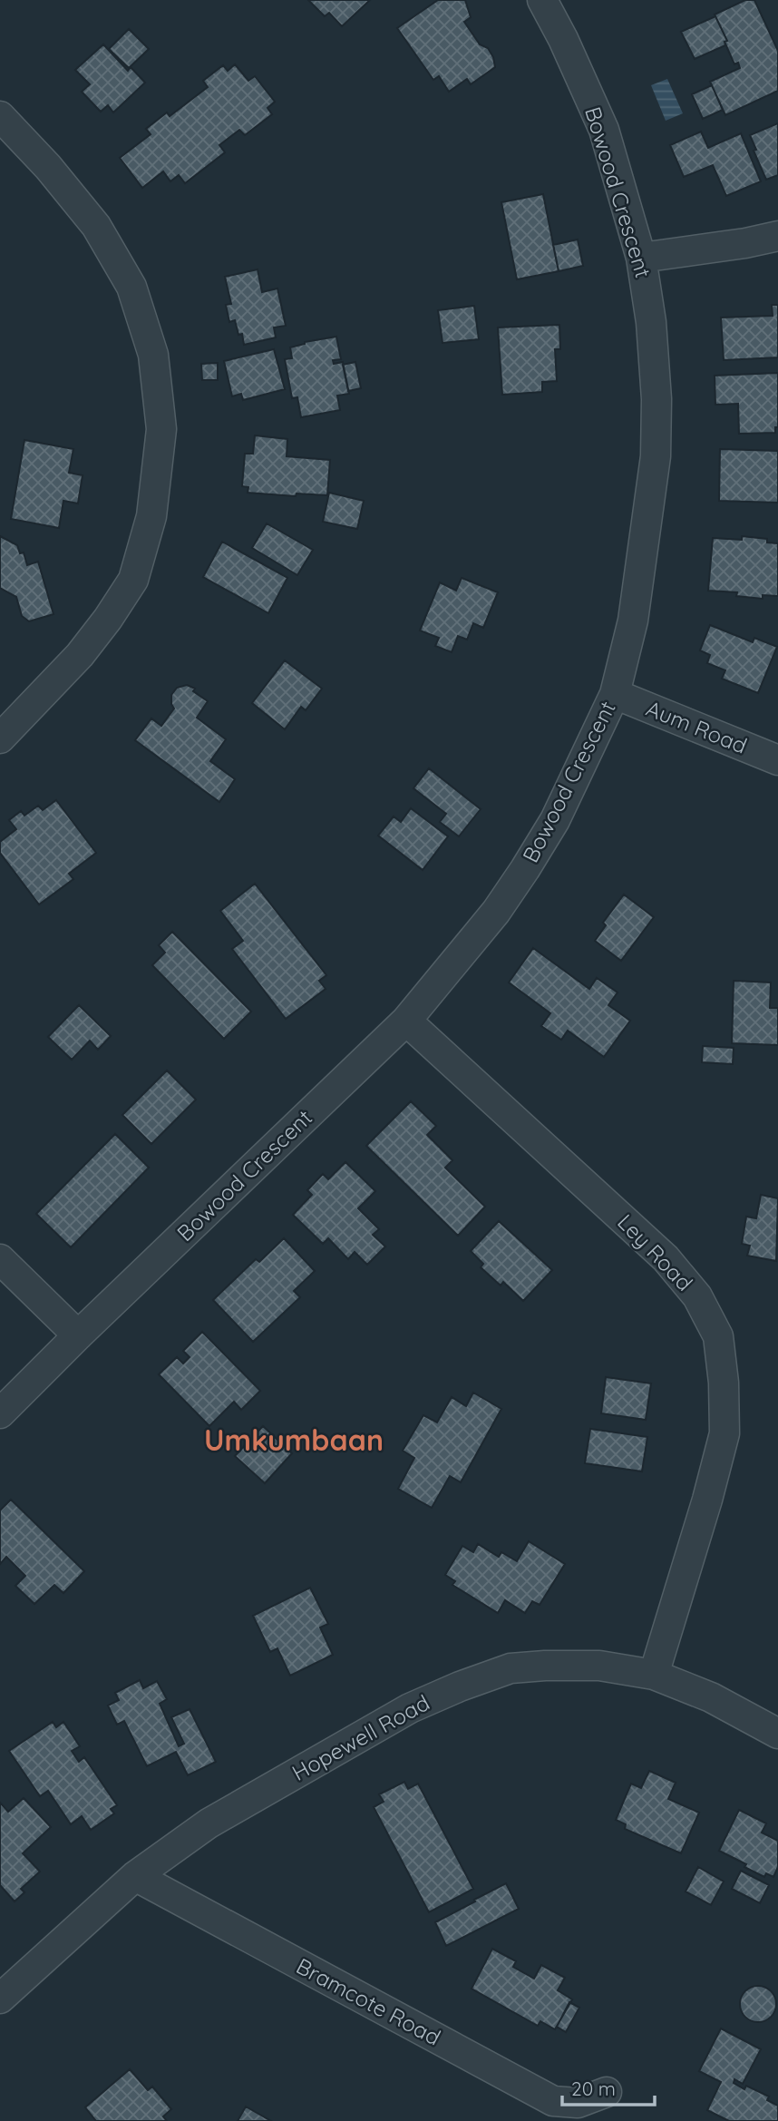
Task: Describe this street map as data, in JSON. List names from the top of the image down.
{
  "streets": {
    "street": [
      "Bowood Crescent",
      "Aum Road",
      "Ley Road",
      "Hopewell Road",
      "Bramcote Road"
    ]
  },
  "crossings": [
    ["Bowood Crescent", "Aum Road"],
    ["Bowood Crescent", "Ley Road"],
    ["Ley Road", "Hopewell Road"],
    ["Hopewell Road", "Bramcote Road"]
  ],
  "districts": ["Umkumbaan"],
  "scale_bar": "20 m"
}
